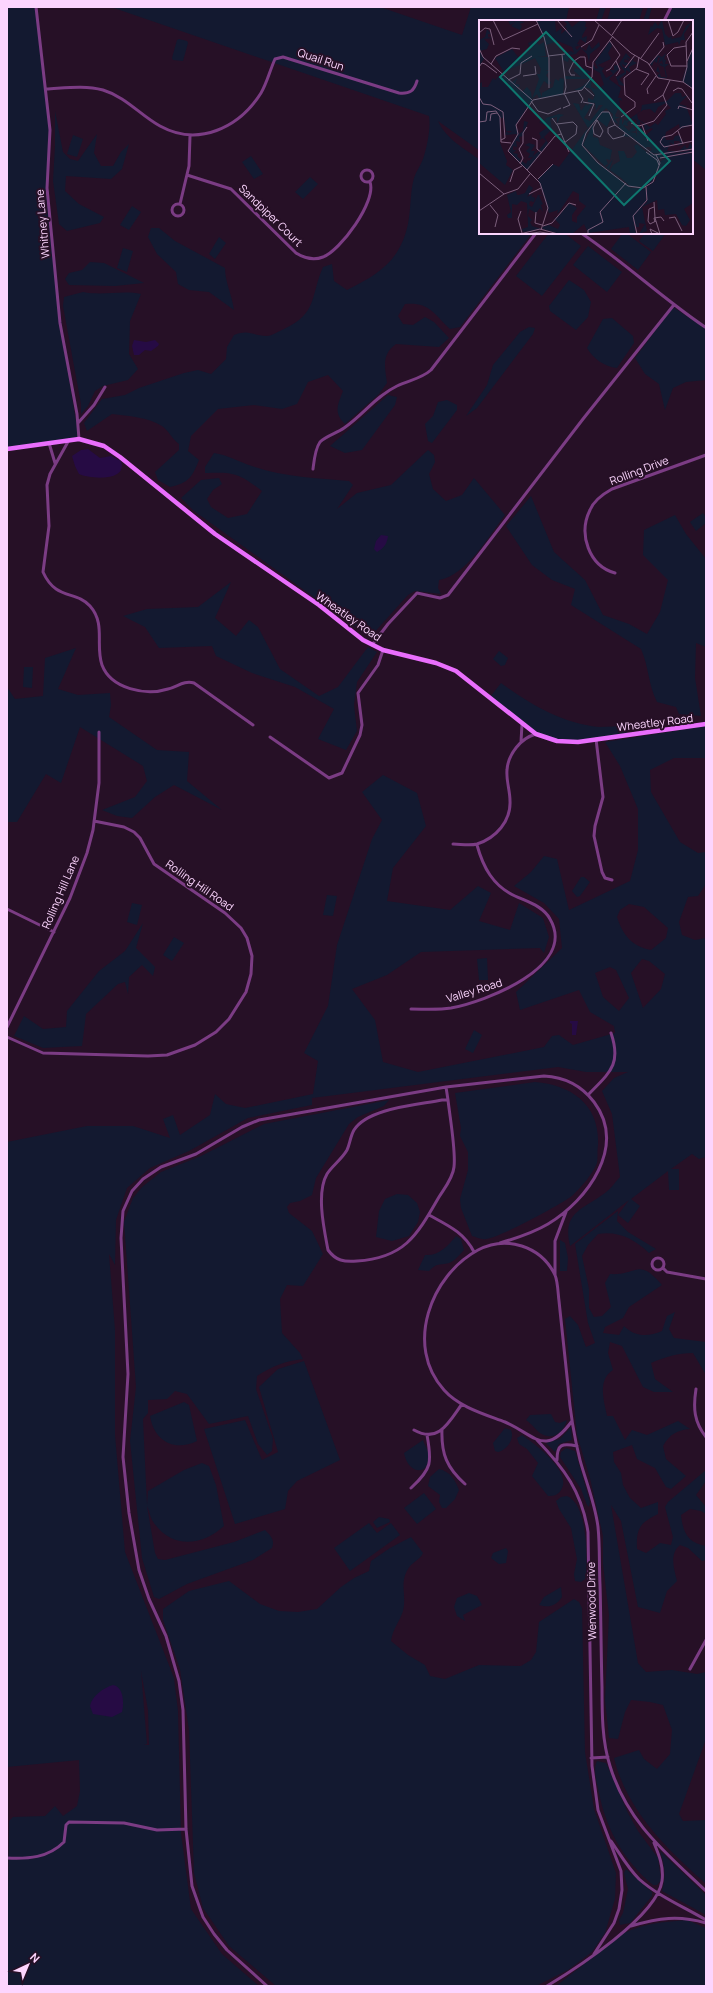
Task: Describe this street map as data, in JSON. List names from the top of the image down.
{
  "streets": {
    "main road": ["Wheatley Road"],
    "street": [
      "Quail Run",
      "Sandpiper Court",
      "Whitney Lane",
      "Rolling Drive",
      "Rolling Hill Road",
      "Rolling Hill Lane",
      "Valley Road",
      "Wenwood Drive"
    ]
  },
  "crossings": [
    ["Quail Run", "Whitney Lane"],
    ["Whitney Lane", "Wheatley Road"],
    ["Rolling Hill Road", "Rolling Hill Lane"]
  ],
  "north": "top right"
}
